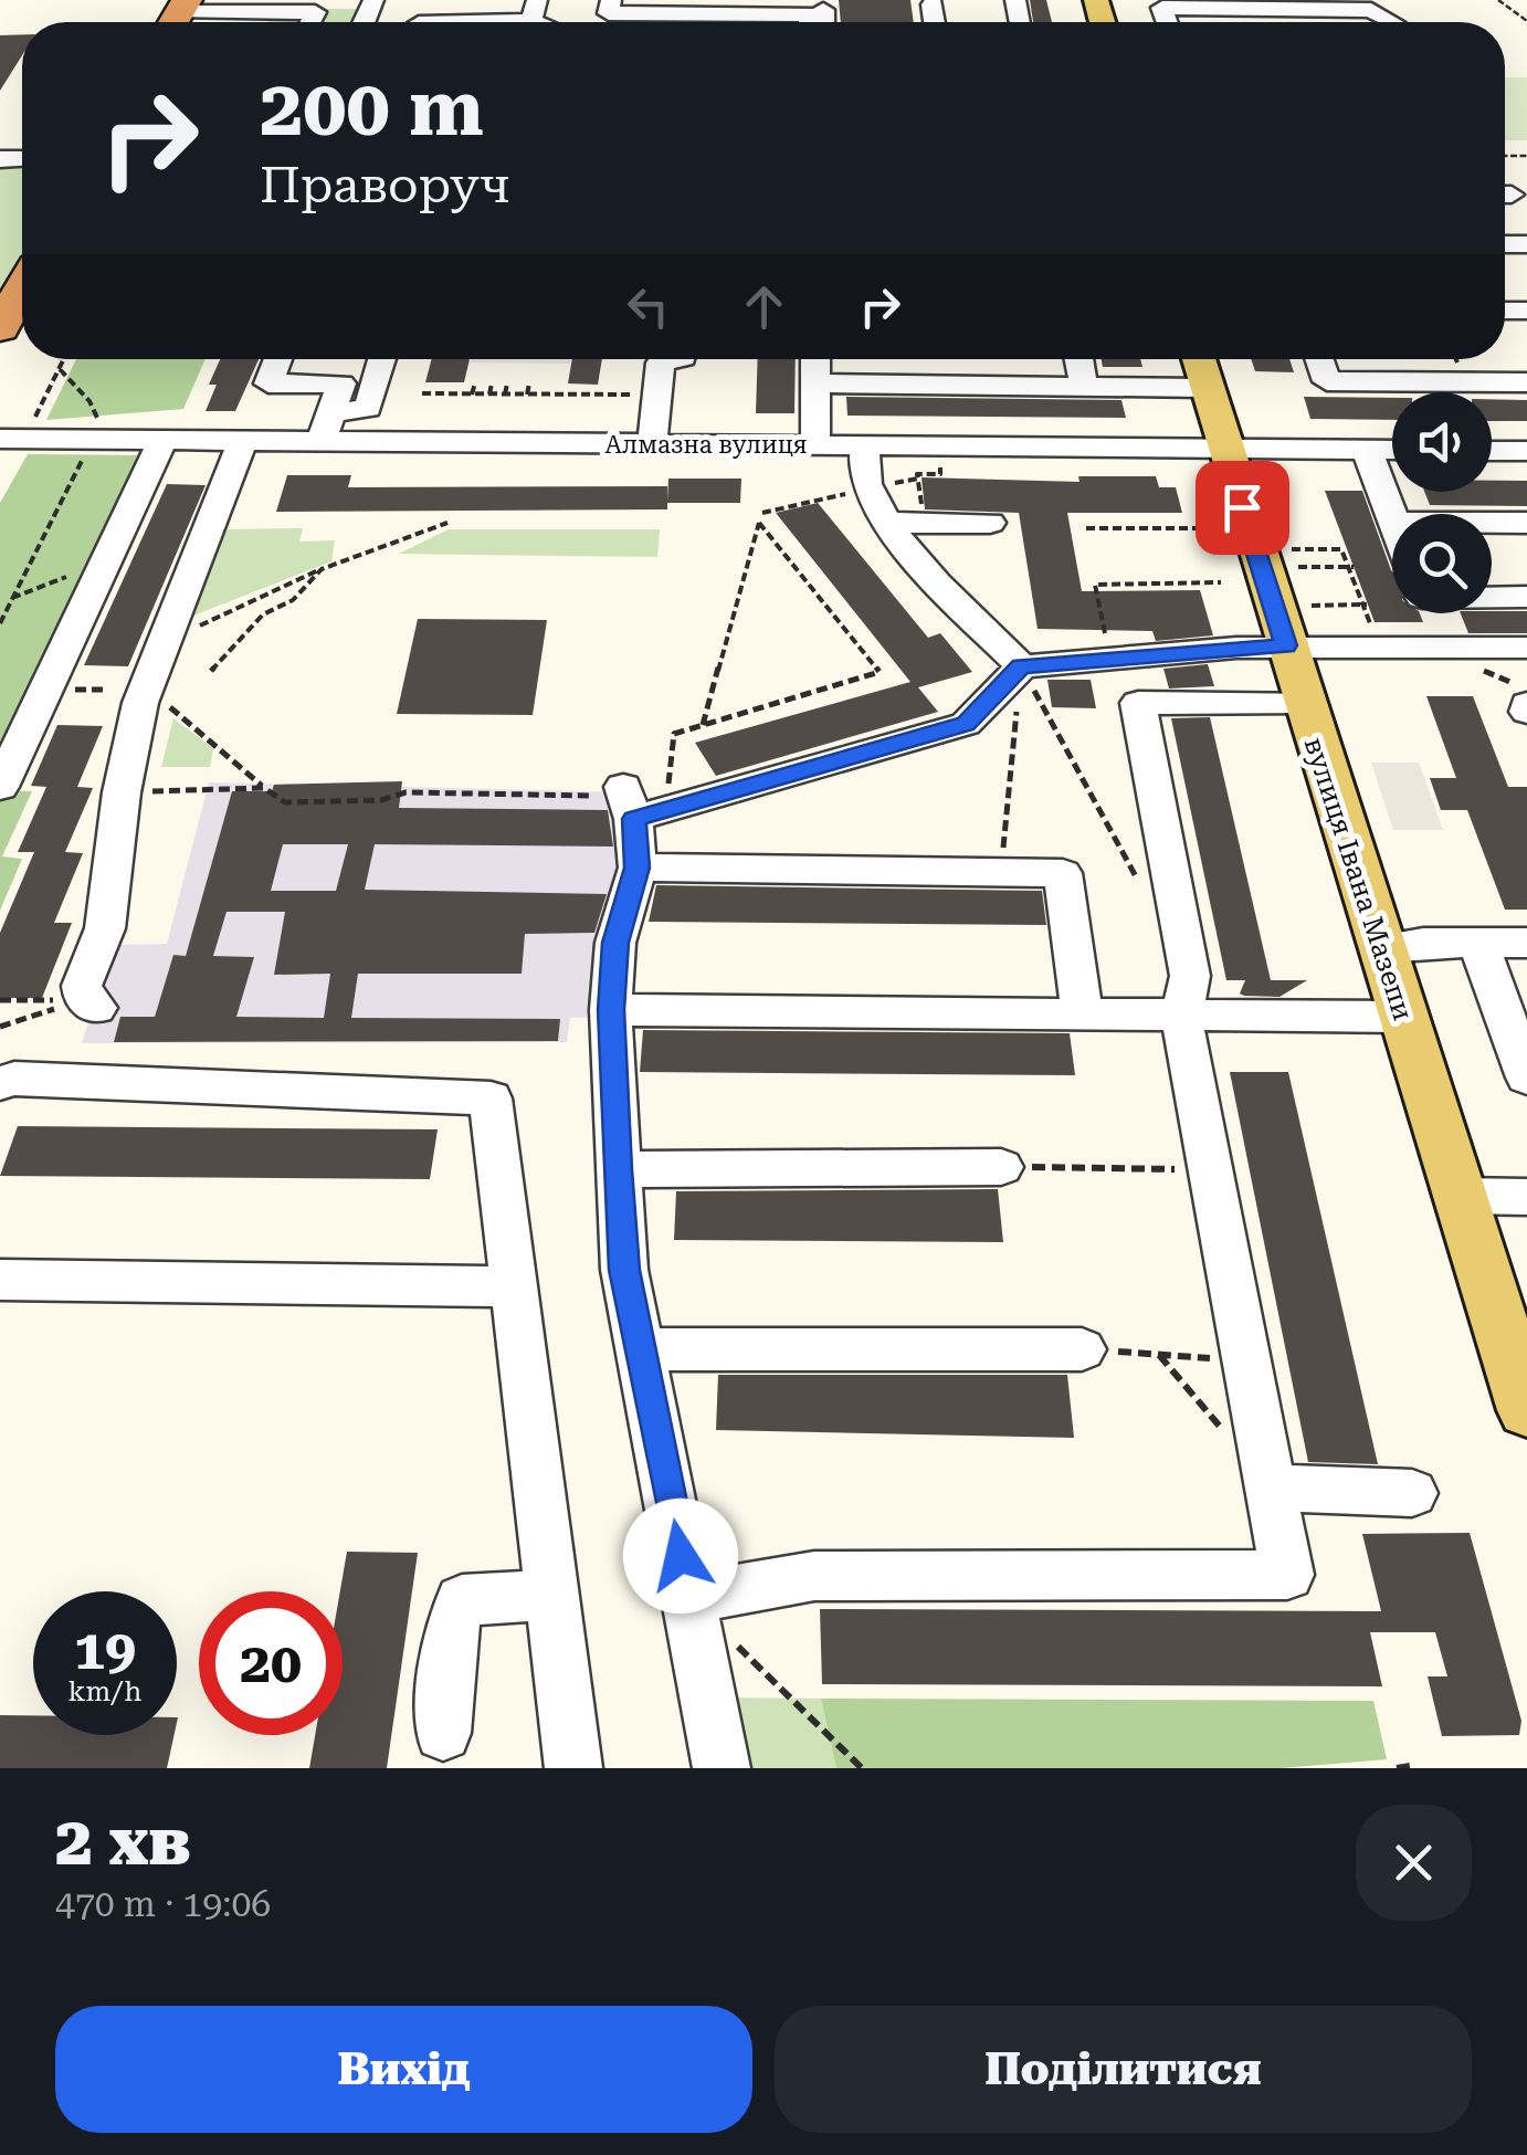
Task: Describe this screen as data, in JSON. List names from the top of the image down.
{
  "streets": {
    "main road": ["вулиця Івана Мазепи"],
    "street": ["Алмазна вулиця"]
  },
  "crossings": [
    ["Алмазна вулиця", "вулиця Івана Мазепи"]
  ],
  "page": {
    "turn": ["200 m", "Праворуч"],
    "speed": "19 km/h",
    "limit": "20",
    "heading": ["2 хв", "470 m · 19:06"],
    "buttons": ["Вихід", "Поділитися"]
  }
}
